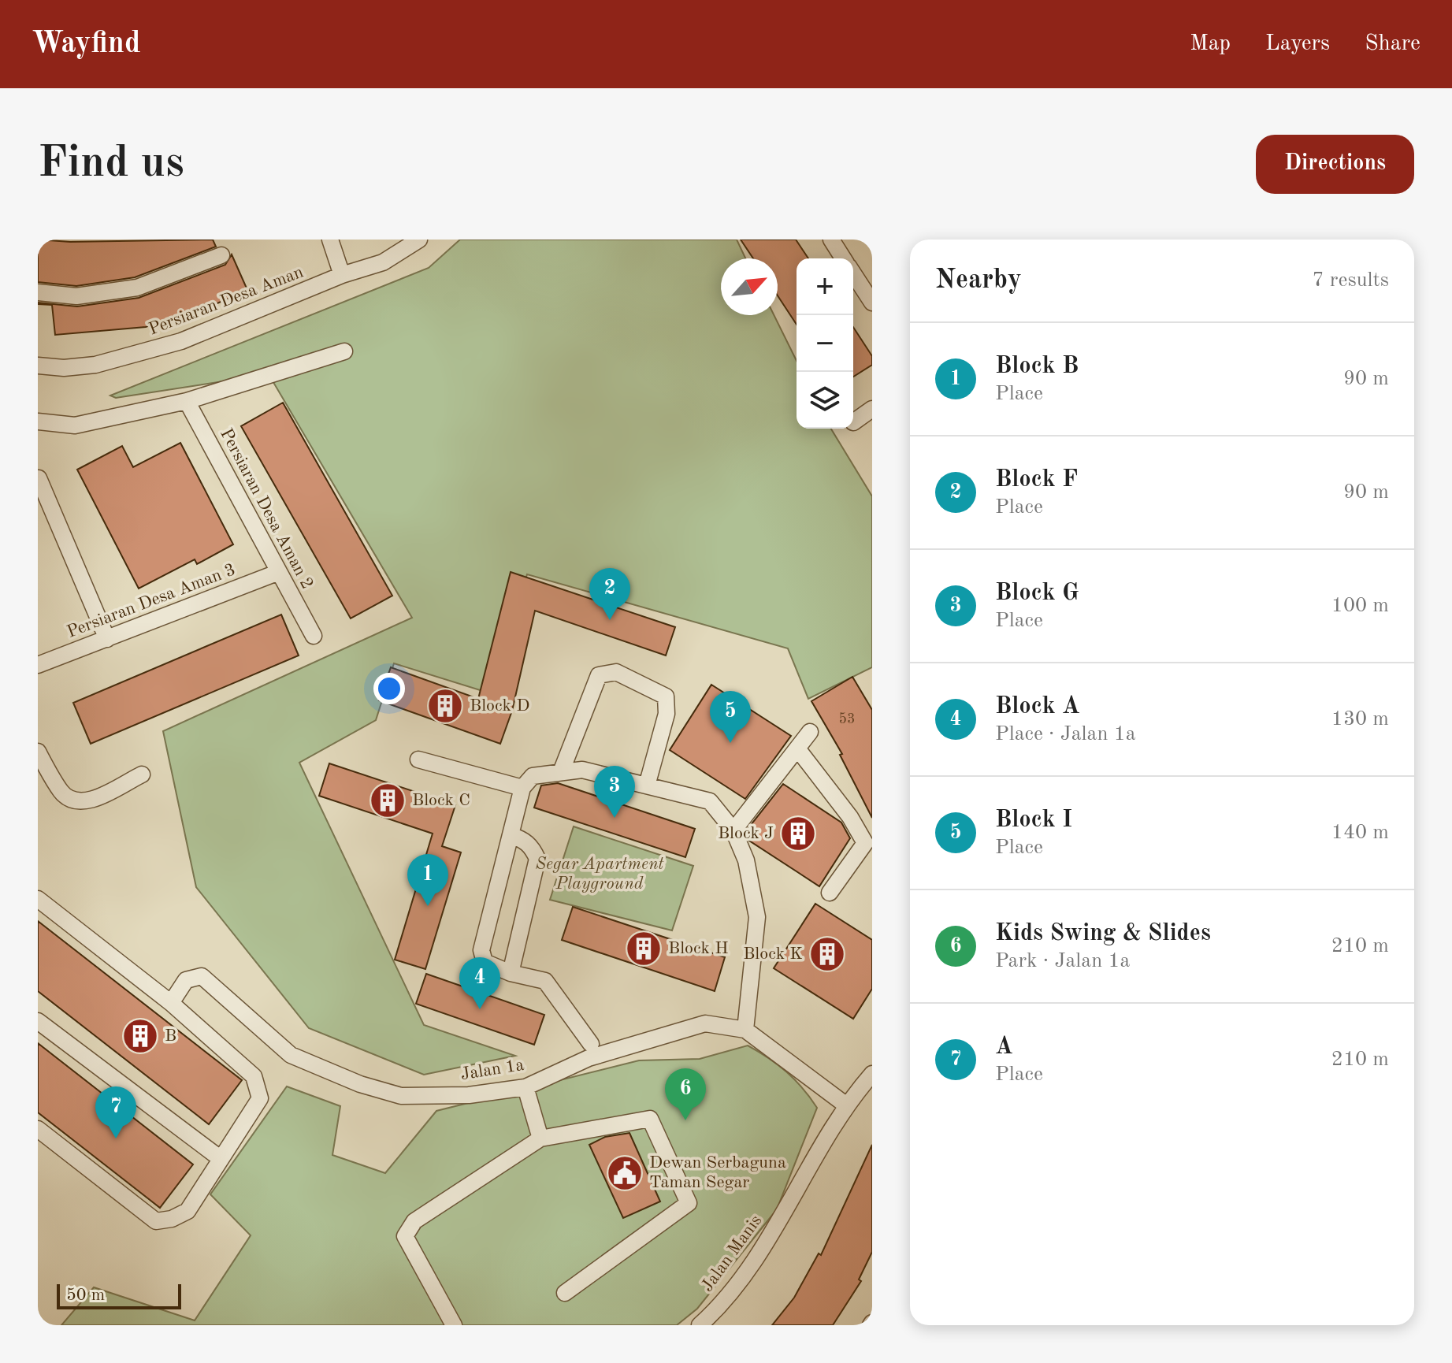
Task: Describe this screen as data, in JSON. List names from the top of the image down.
{
  "streets": {
    "street": [
      "Persiaran Desa Aman",
      "Persiaran Desa Aman 2",
      "Persiaran Desa Aman 3",
      "Jalan 1a",
      "Jalan Manis"
    ]
  },
  "crossings": [
    ["Persiaran Desa Aman 2", "Persiaran Desa Aman 3"],
    ["Jalan 1a", "Jalan Manis"]
  ],
  "parks": ["Segar Apartment Playground"],
  "places": {
    "building": [
      "Block D",
      "Block C",
      "Block J",
      "Block H",
      "Block K",
      "B"
    ],
    "public building": ["Dewan Serbaguna Taman Segar"]
  },
  "house_numbers": ["53"],
  "scale_bar": "50 m",
  "north": "top right",
  "page": {
    "header": "Wayfind",
    "nav": ["Map", "Layers", "Share"],
    "buttons": "Directions",
    "title": "Find us",
    "heading": ["Nearby", "7 results"],
    "map_buttons": ["+", "−"],
    "list": [
      {
        "mark": "1",
        "name": "Block B",
        "note": "Place",
        "value": "90 m"
      },
      {
        "mark": "2",
        "name": "Block F",
        "note": "Place",
        "value": "90 m"
      },
      {
        "mark": "3",
        "name": "Block G",
        "note": "Place",
        "value": "100 m"
      },
      {
        "mark": "4",
        "name": "Block A",
        "note": "Place · Jalan 1a",
        "value": "130 m"
      },
      {
        "mark": "5",
        "name": "Block I",
        "note": "Place",
        "value": "140 m"
      },
      {
        "mark": "6",
        "name": "Kids Swing & Slides",
        "note": "Park · Jalan 1a",
        "value": "210 m"
      },
      {
        "mark": "7",
        "name": "A",
        "note": "Place",
        "value": "210 m"
      }
    ],
    "pins": [
      "2",
      "5",
      "3",
      "1",
      "4",
      "6",
      "7"
    ],
    "scale": "50 m"
  }
}
